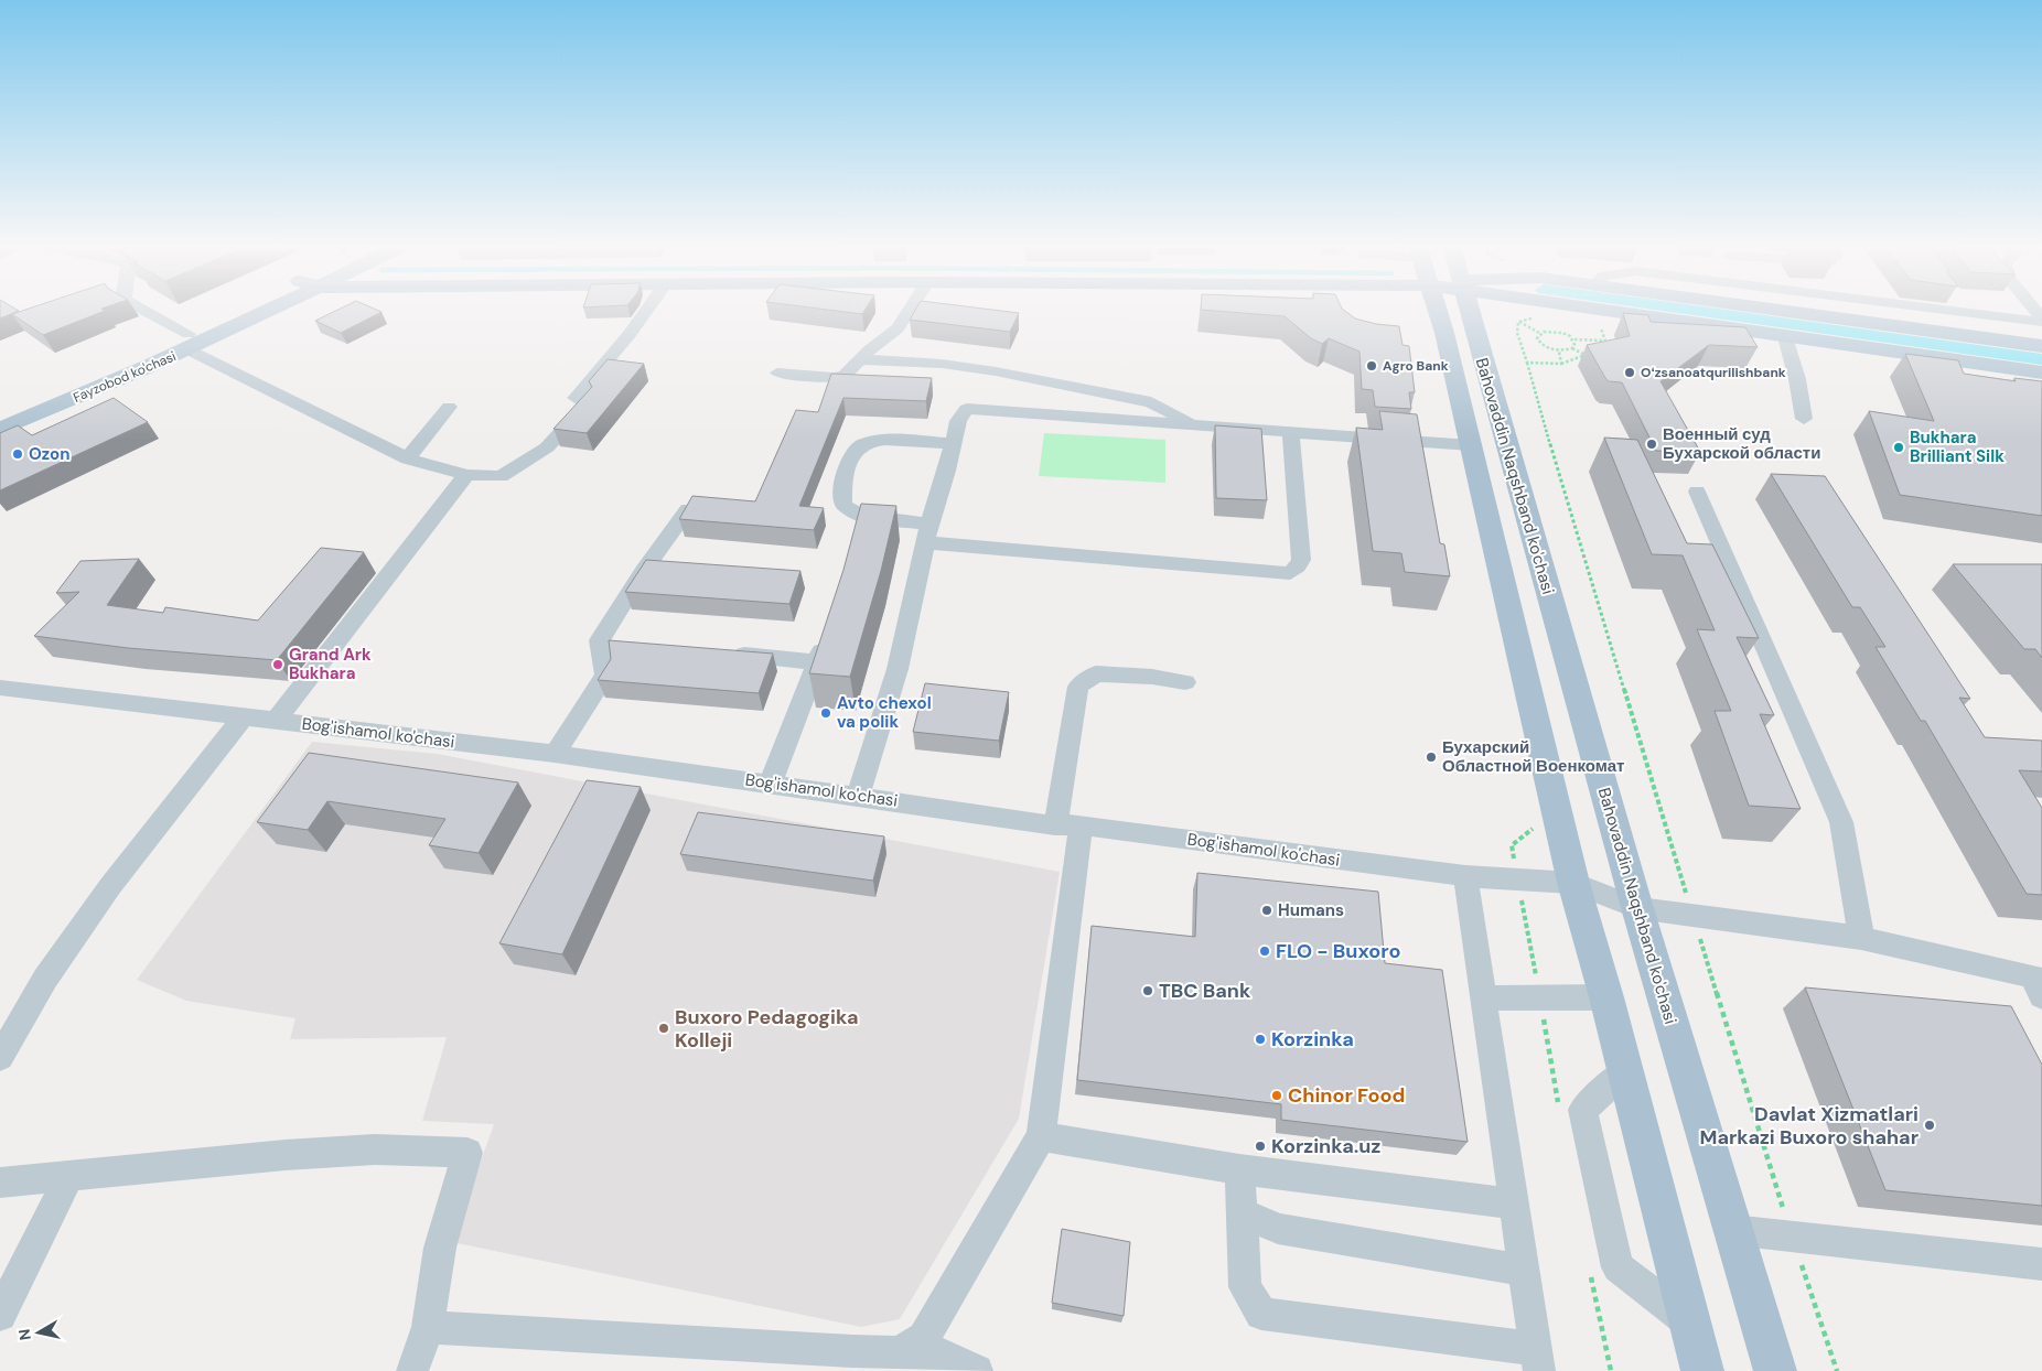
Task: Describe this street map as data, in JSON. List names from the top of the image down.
{
  "streets": {
    "main road": ["Fayzobod ko'chasi", "Bahovaddin Naqshband ko'chasi"],
    "street": ["Bog'ishamol ko'chasi"]
  },
  "crossings": [
    ["Bahovaddin Naqshband ko'chasi", "Bog'ishamol ko'chasi"]
  ],
  "places": [
    "Agro Bank",
    "Oʻzsanoatqurilishbank",
    "Военный суд Бухарской области",
    "Bukhara Brilliant Silk",
    "Ozon",
    "Grand Ark Bukhara",
    "Avto chexol va polik",
    "Бухарский Областной Военкомат",
    "Humans",
    "FLO - Buxoro",
    "TBC Bank",
    "Buxoro Pedagogika Kolleji",
    "Korzinka",
    "Chinor Food",
    "Davlat Xizmatlari Markazi Buxoro shahar",
    "Korzinka.uz"
  ],
  "north": "left"
}
